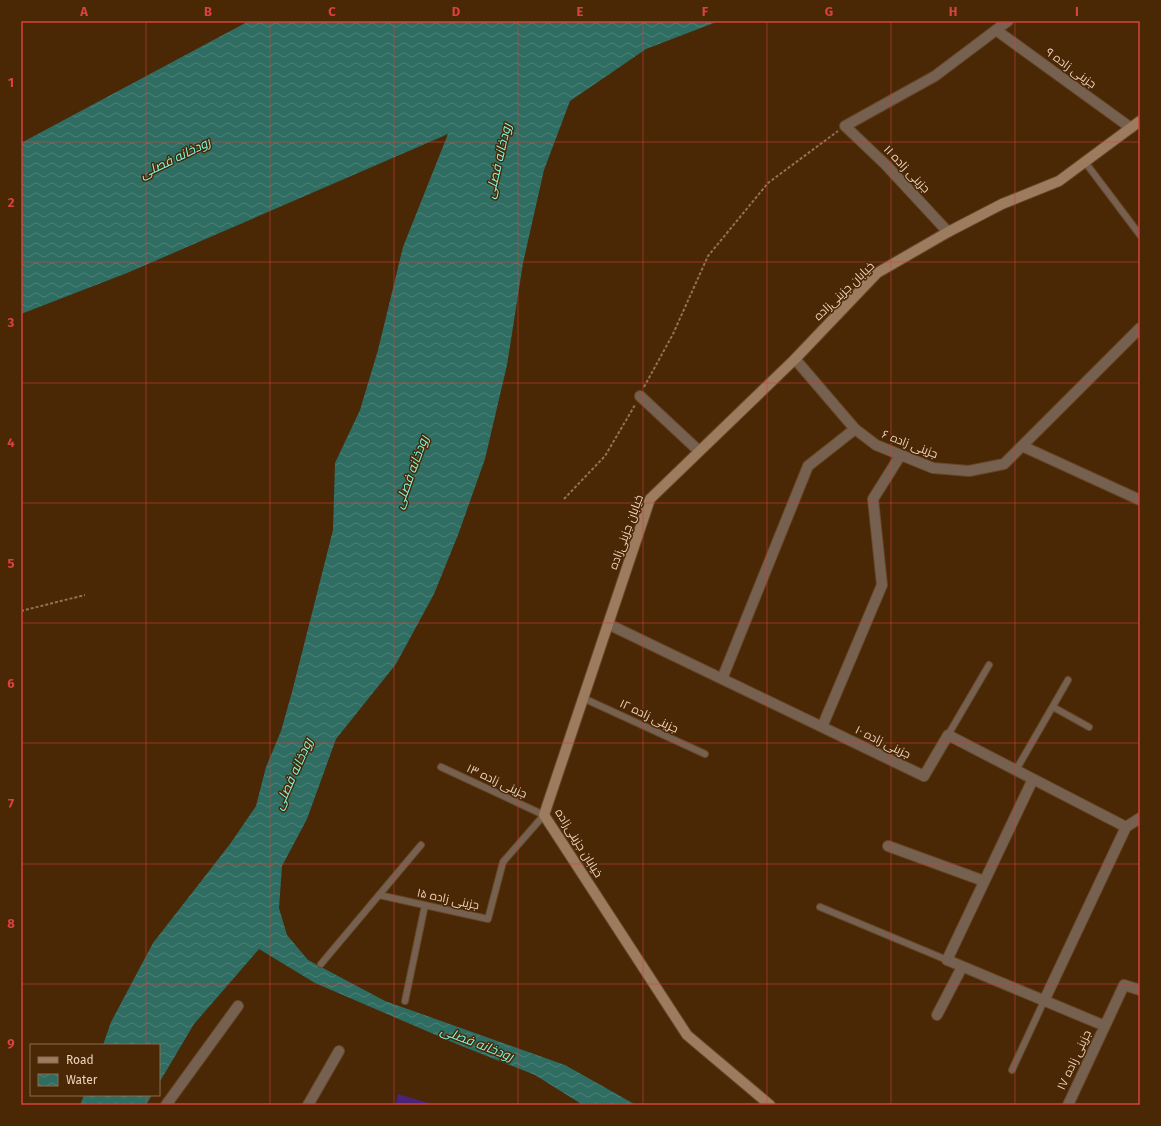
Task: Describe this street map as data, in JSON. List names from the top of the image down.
{
  "streets": {
    "street": [
      "جزینی زاده ۹",
      "جزینی زاده ۱۱",
      "خیابان جزینی‌زاده",
      "جزینی زاده ۶",
      "جزینی زاده ۱۰",
      "جزینی زاده ۱۷"
    ],
    "lane": ["جزینی زاده ۱۲", "جزینی زاده ۱۳", "جزینی زاده ۱۵"]
  },
  "crossings": [
    ["جزینی زاده ۹", "خیابان جزینی‌زاده"],
    ["جزینی زاده ۱۱", "خیابان جزینی‌زاده"],
    ["خیابان جزینی‌زاده", "جزینی زاده ۶"],
    ["خیابان جزینی‌زاده", "جزینی زاده ۱۲"],
    ["خیابان جزینی‌زاده", "جزینی زاده ۱۰"],
    ["خیابان جزینی‌زاده", "جزینی زاده ۱۳"],
    ["خیابان جزینی‌زاده", "جزینی زاده ۱۵"],
    ["جزینی زاده ۱۳", "جزینی زاده ۱۵"]
  ],
  "water": ["رودخانه فصلی"],
  "legend": ["Road", "Water"],
  "grid": {
    "columns": [
      "A",
      "B",
      "C",
      "D",
      "E",
      "F",
      "G",
      "H",
      "I"
    ],
    "rows": [
      "1",
      "2",
      "3",
      "4",
      "5",
      "6",
      "7",
      "8",
      "9"
    ]
  }
}
